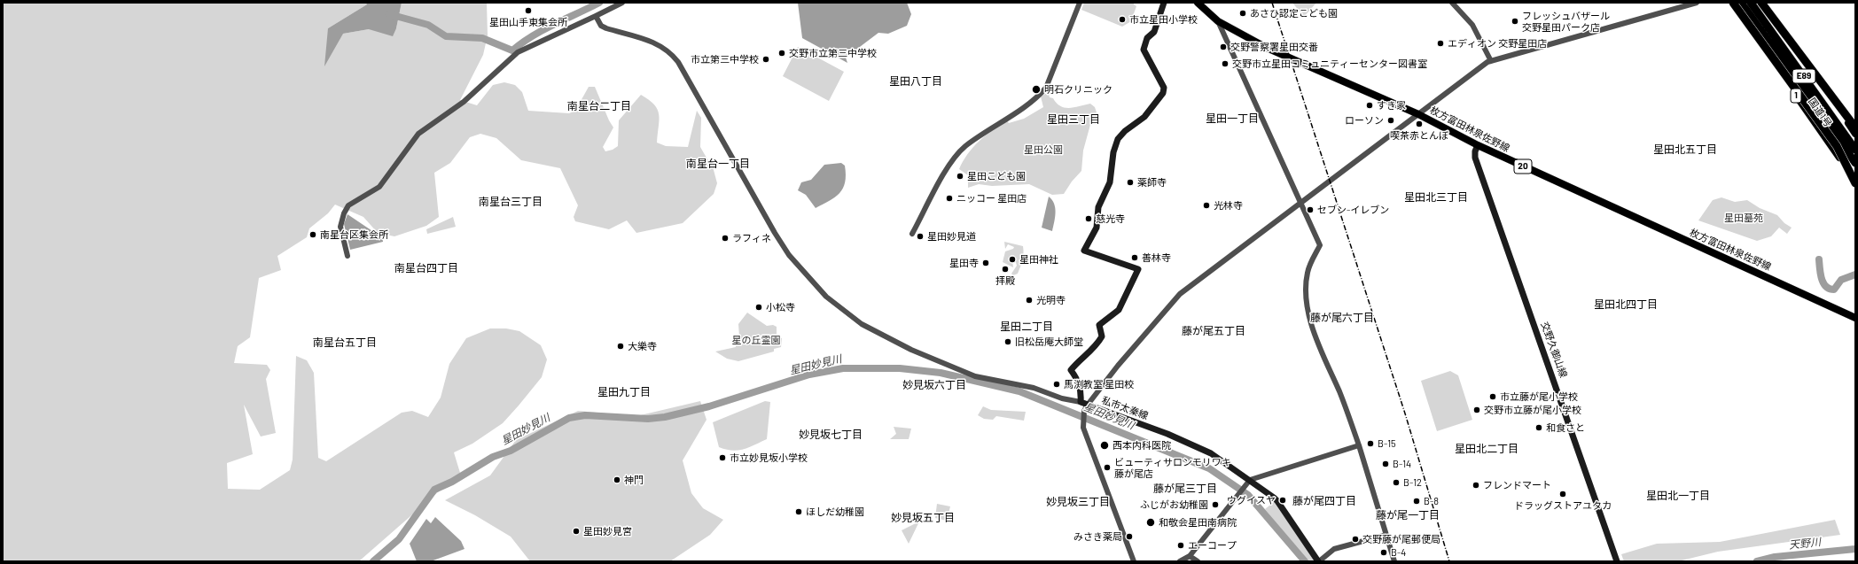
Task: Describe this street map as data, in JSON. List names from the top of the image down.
{
  "streets": {
    "highway": ["E89"],
    "main road": [
      "1",
      "国道1号",
      "枚方富田林泉佐野線",
      "20",
      "交野久御山線",
      "私市太秦線"
    ]
  },
  "crossings": [
    ["E89", "国道1号"],
    ["枚方富田林泉佐野線", "交野久御山線"]
  ],
  "districts": [
    "星田八丁目",
    "南星台二丁目",
    "星田一丁目",
    "星田三丁目",
    "星田北五丁目",
    "南星台一丁目",
    "星田北三丁目",
    "南星台三丁目",
    "南星台四丁目",
    "星田北四丁目",
    "藤が尾六丁目",
    "星田二丁目",
    "藤が尾五丁目",
    "南星台五丁目",
    "妙見坂六丁目",
    "星田九丁目",
    "妙見坂七丁目",
    "星田北二丁目",
    "藤が尾三丁目",
    "星田北一丁目",
    "藤が尾四丁目",
    "妙見坂三丁目",
    "藤が尾一丁目",
    "妙見坂五丁目"
  ],
  "water": ["星田妙見川", "天野川"],
  "parks": ["星田公園", "星田墓苑", "星の丘霊園"],
  "places": [
    "星田山手東集会所",
    "あさひ認定こども園",
    "市立星田小学校",
    "フレッシュバザール 交野星田パーク店",
    "エディオン 交野星田店",
    "交野警察署星田交番",
    "交野市立第三中学校",
    "市立第三中学校",
    "交野市立星田コミュニティーセンター図書室",
    "明石クリニック",
    "すき家",
    "ローソン",
    "喫茶赤とんぼ",
    "星田こども園",
    "薬師寺",
    "ニッコー 星田店",
    "光林寺",
    "セブン-イレブン",
    "慈光寺",
    "南星台区集会所",
    "星田妙見道",
    "ラフィネ",
    "善林寺",
    "星田神社",
    "星田寺",
    "拝殿",
    "光明寺",
    "小松寺",
    "旧松岳庵大師堂",
    "大樂寺",
    "馬渕教室 星田校",
    "市立藤が尾小学校",
    "交野市立藤が尾小学校",
    "和食さと",
    "B-15",
    "西本内科医院",
    "市立妙見坂小学校",
    "B-14",
    "ビューティサロンモリワキ 藤が尾店",
    "神門",
    "B-12",
    "フレンドマート",
    "ドラッグストアユタカ",
    "ウグイスヤ",
    "B-8",
    "ふじがお幼稚園",
    "ほしだ幼稚園",
    "和敬会星田南病院",
    "星田妙見宮",
    "みさき薬局",
    "交野藤が尾郵便局",
    "エーコープ",
    "B-4"
  ]
}
